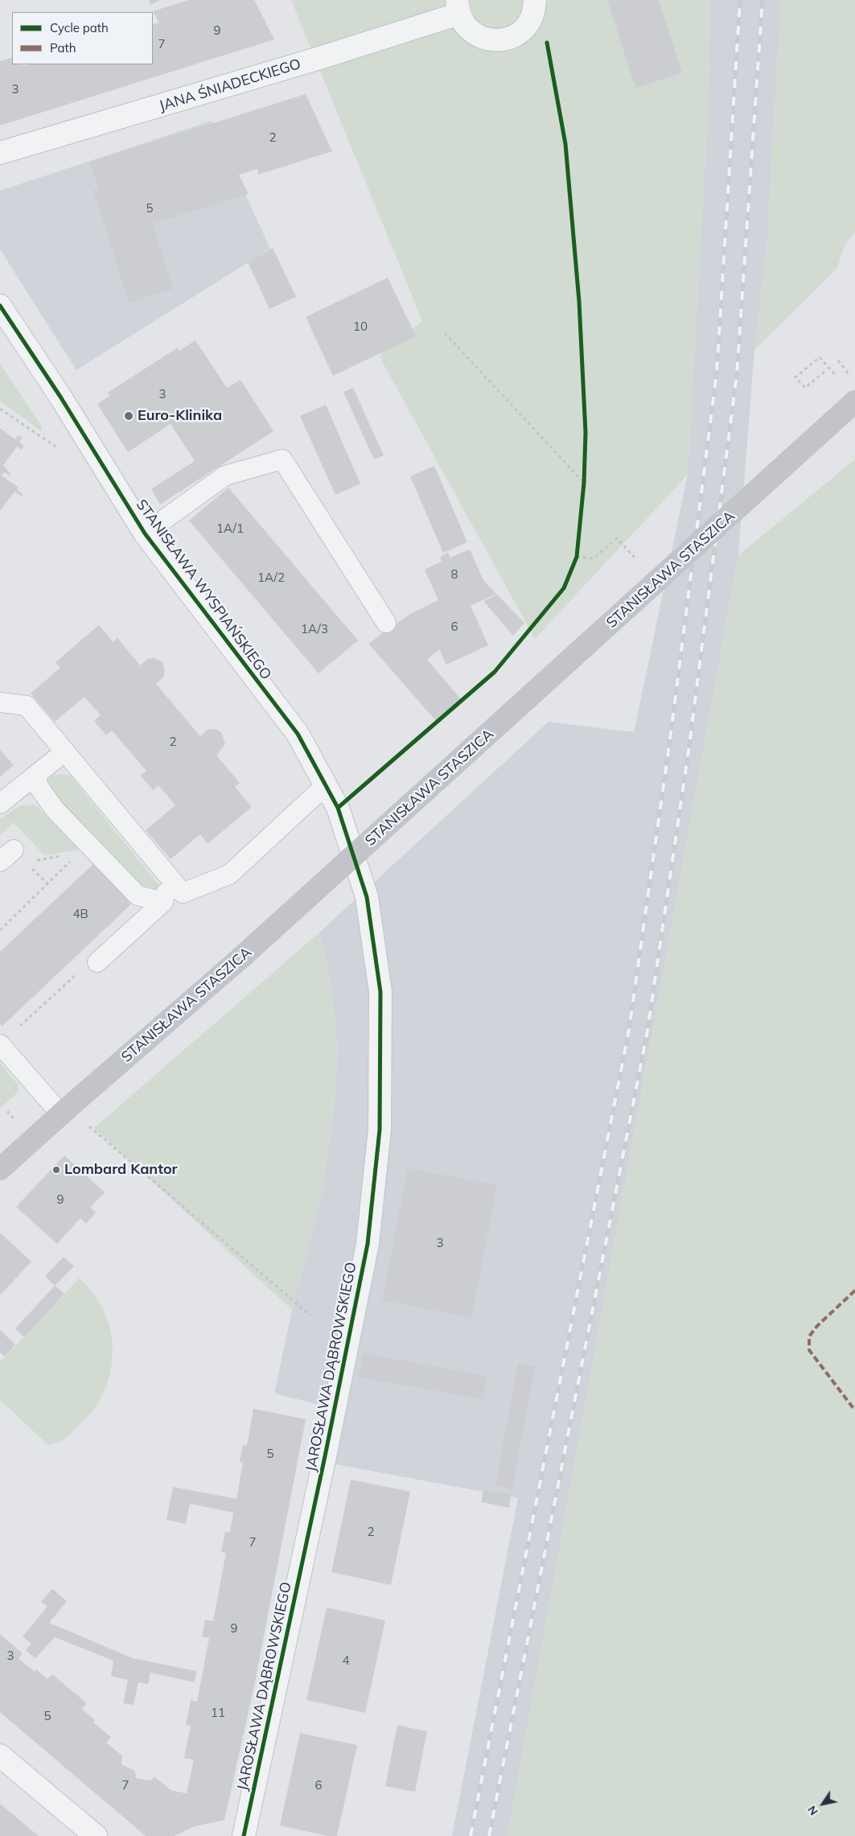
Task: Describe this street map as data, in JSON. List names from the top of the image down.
{
  "streets": {
    "main road": ["STANISŁAWA STASZICA"],
    "street": ["JANA ŚNIADECKIEGO", "STANISŁAWA WYSPIAŃSKIEGO", "JAROSŁAWA DĄBROWSKIEGO"]
  },
  "crossings": [
    ["STANISŁAWA WYSPIAŃSKIEGO", "JAROSŁAWA DĄBROWSKIEGO"]
  ],
  "places": ["Euro-Klinika", "Lombard Kantor"],
  "house_numbers": [
    "9",
    "7",
    "3",
    "2",
    "5",
    "10",
    "3",
    "1A/1",
    "8",
    "1A/2",
    "6",
    "1A/3",
    "2",
    "4B",
    "9",
    "3",
    "5",
    "2",
    "7",
    "9",
    "3",
    "4",
    "11",
    "5",
    "7",
    "6"
  ],
  "legend": ["Cycle path", "Path"],
  "north": "bottom left"
}
